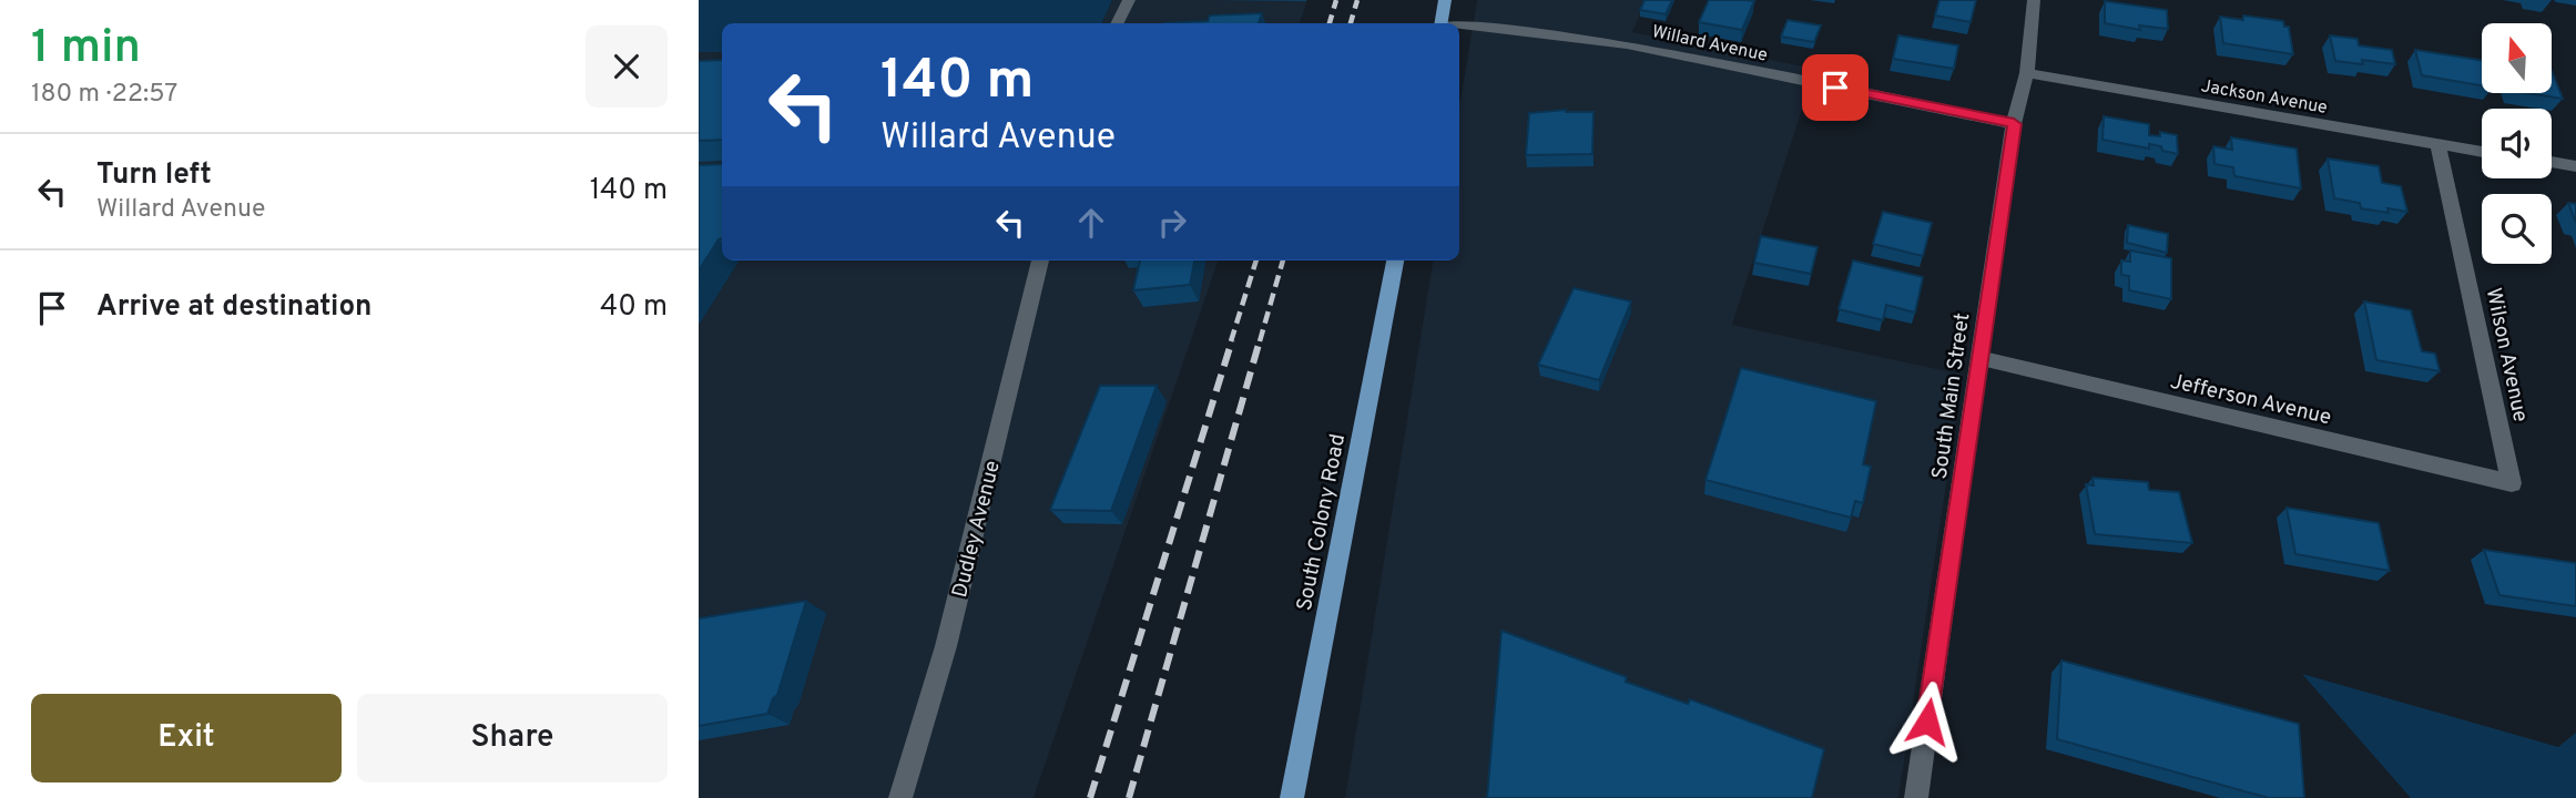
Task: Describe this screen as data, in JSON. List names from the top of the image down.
{
  "streets": {
    "main road": ["South Colony Road"],
    "street": [
      "Willard Avenue",
      "Jackson Avenue",
      "Wilson Avenue",
      "South Main Street",
      "Jefferson Avenue",
      "Dudley Avenue"
    ]
  },
  "crossings": [
    ["Willard Avenue", "South Main Street"],
    ["Jackson Avenue", "Wilson Avenue"],
    ["Jackson Avenue", "South Main Street"],
    ["Wilson Avenue", "Jefferson Avenue"],
    ["South Main Street", "Jefferson Avenue"]
  ],
  "north": "top",
  "page": {
    "heading": ["1 min", "180 m · 22:57"],
    "turn": ["140 m", "Willard Avenue"],
    "list": [
      {
        "name": "Turn left",
        "note": "Willard Avenue",
        "value": "140 m"
      },
      {
        "name": "Arrive at destination",
        "value": "40 m"
      }
    ],
    "buttons": ["Exit", "Share"]
  }
}
